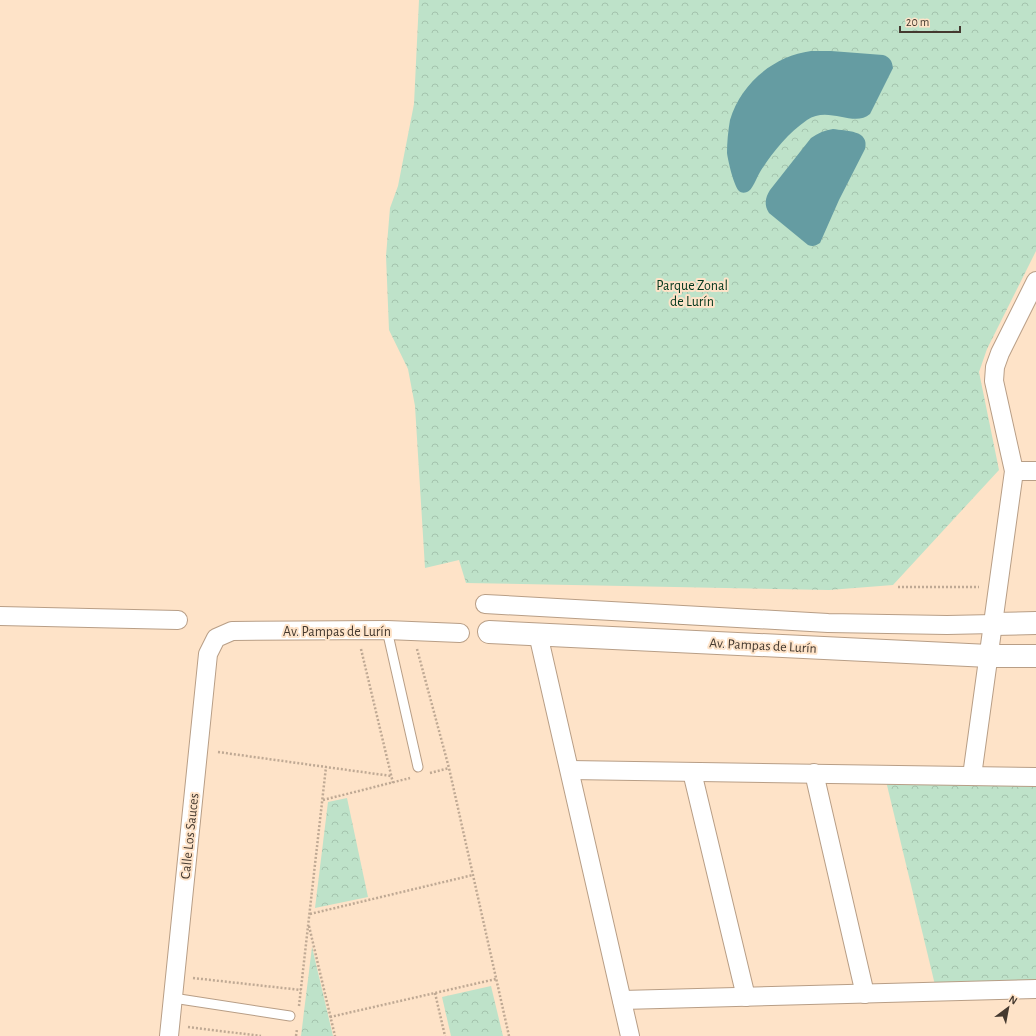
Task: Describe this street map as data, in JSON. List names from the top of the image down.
{
  "streets": {
    "street": ["Av. Pampas de Lurín", "Calle Los Sauces"]
  },
  "crossings": [
    ["Av. Pampas de Lurín", "Calle Los Sauces"]
  ],
  "parks": ["Parque Zonal de Lurín"],
  "scale_bar": "20 m",
  "north": "top right"
}
